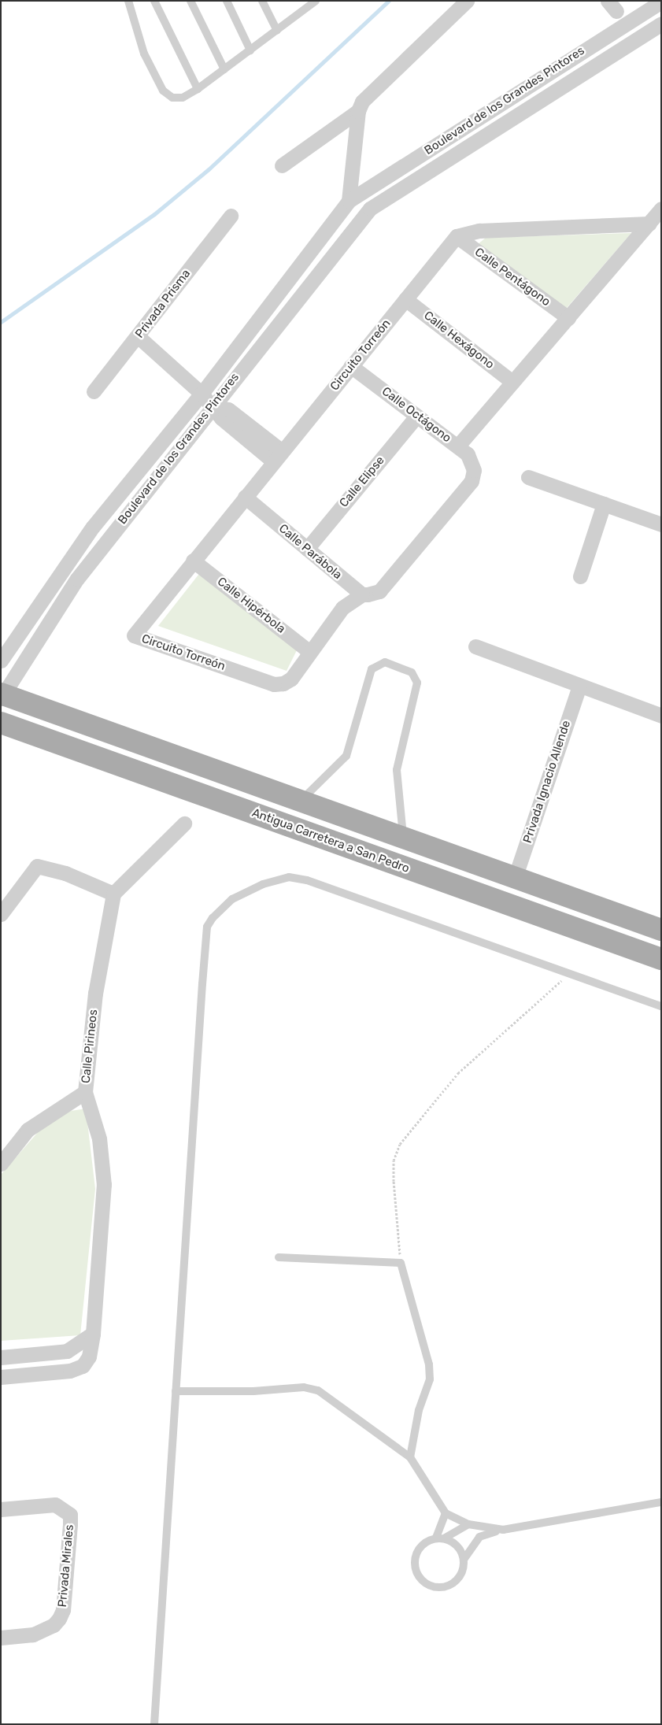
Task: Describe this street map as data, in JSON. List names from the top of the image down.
{
  "streets": {
    "main road": ["Antigua Carretera a San Pedro"],
    "street": [
      "Boulevard de los Grandes Pintores",
      "Calle Pentágono",
      "Privada Prisma",
      "Calle Hexágono",
      "Circuito Torreón",
      "Calle Octágono",
      "Calle Elipse",
      "Calle Parábola",
      "Calle Hipérbola",
      "Privada Ignacio Allende",
      "Calle Pirineos",
      "Privada Mirales"
    ]
  },
  "crossings": [
    ["Calle Pentágono", "Circuito Torreón"],
    ["Calle Hexágono", "Circuito Torreón"],
    ["Circuito Torreón", "Calle Octágono"],
    ["Circuito Torreón", "Calle Parábola"],
    ["Circuito Torreón", "Calle Hipérbola"],
    ["Calle Octágono", "Calle Elipse"],
    ["Calle Octágono", "Calle Parábola"],
    ["Calle Elipse", "Calle Parábola"]
  ]
}
